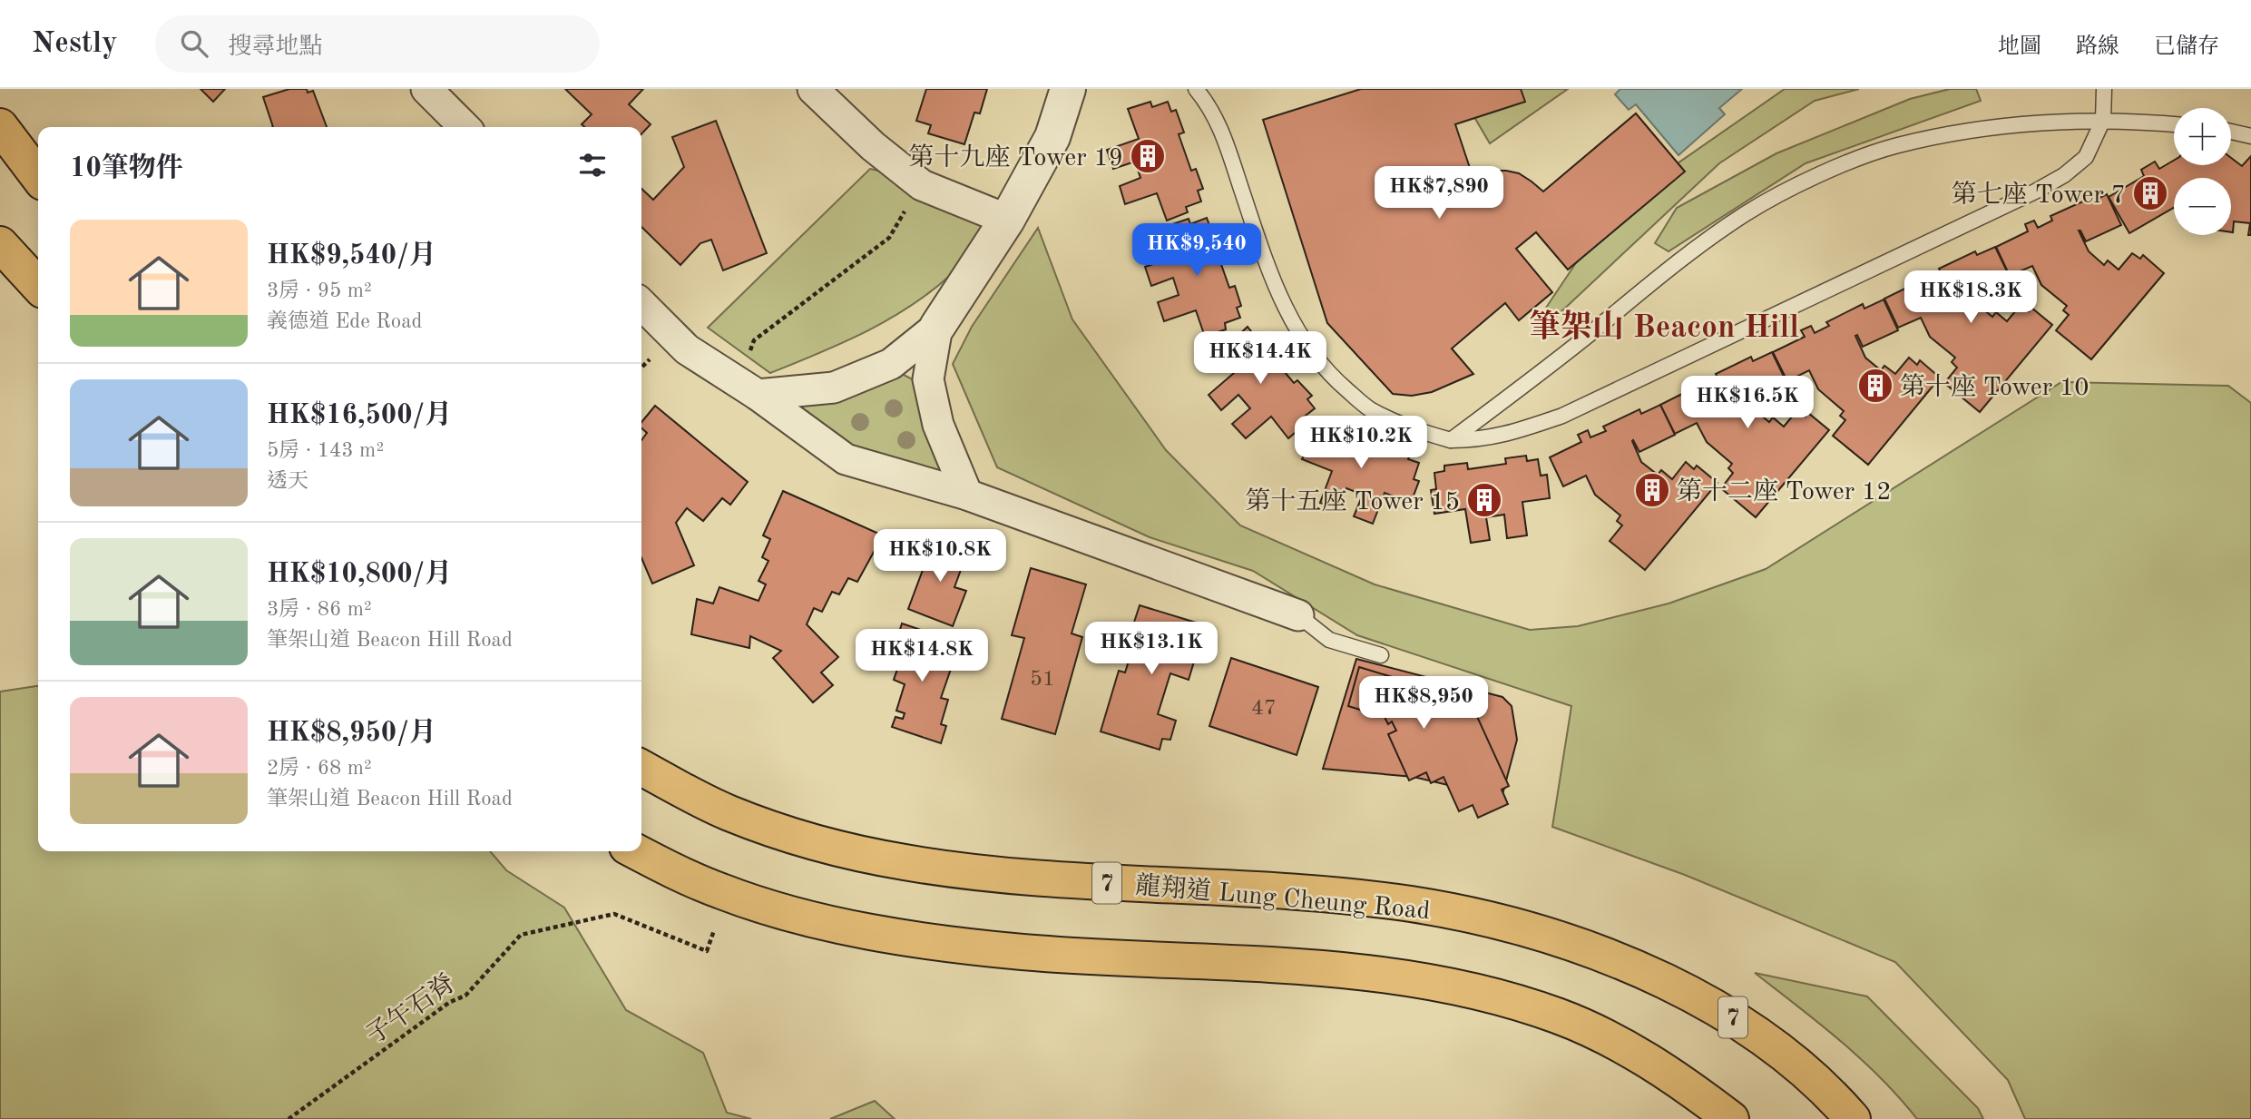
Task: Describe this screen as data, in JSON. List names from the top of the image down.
{
  "streets": {
    "highway": ["7", "龍翔道 Lung Cheung Road"],
    "path": ["子午石脊"]
  },
  "districts": ["筆架山 Beacon Hill"],
  "places": {
    "building": [
      "第十九座 Tower 19",
      "第七座 Tower 7",
      "第十座 Tower 10",
      "第十二座 Tower 12",
      "第十五座 Tower 15"
    ]
  },
  "house_numbers": ["51", "47"],
  "page": {
    "header": "Nestly",
    "search": "搜尋地點",
    "nav": ["地圖", "路線", "已儲存"],
    "map_buttons": ["+", "−"],
    "heading": "10筆物件",
    "price": [
      "HK$7,890",
      "HK$9,540",
      "HK$18.3K",
      "HK$14.4K",
      "HK$16.5K",
      "HK$10.2K",
      "HK$10.8K",
      "HK$13.1K",
      "HK$14.8K",
      "HK$8,950"
    ],
    "list": [
      {
        "name": "HK$9,540/月",
        "note": "3房 · 95 m² · 義德道 Ede Road"
      },
      {
        "name": "HK$16,500/月",
        "note": "5房 · 143 m² · 透天"
      },
      {
        "name": "HK$10,800/月",
        "note": "3房 · 86 m² · 筆架山道 Beacon Hill Road"
      },
      {
        "name": "HK$8,950/月",
        "note": "2房 · 68 m² · 筆架山道 Beacon Hill Road"
      }
    ]
  }
}
